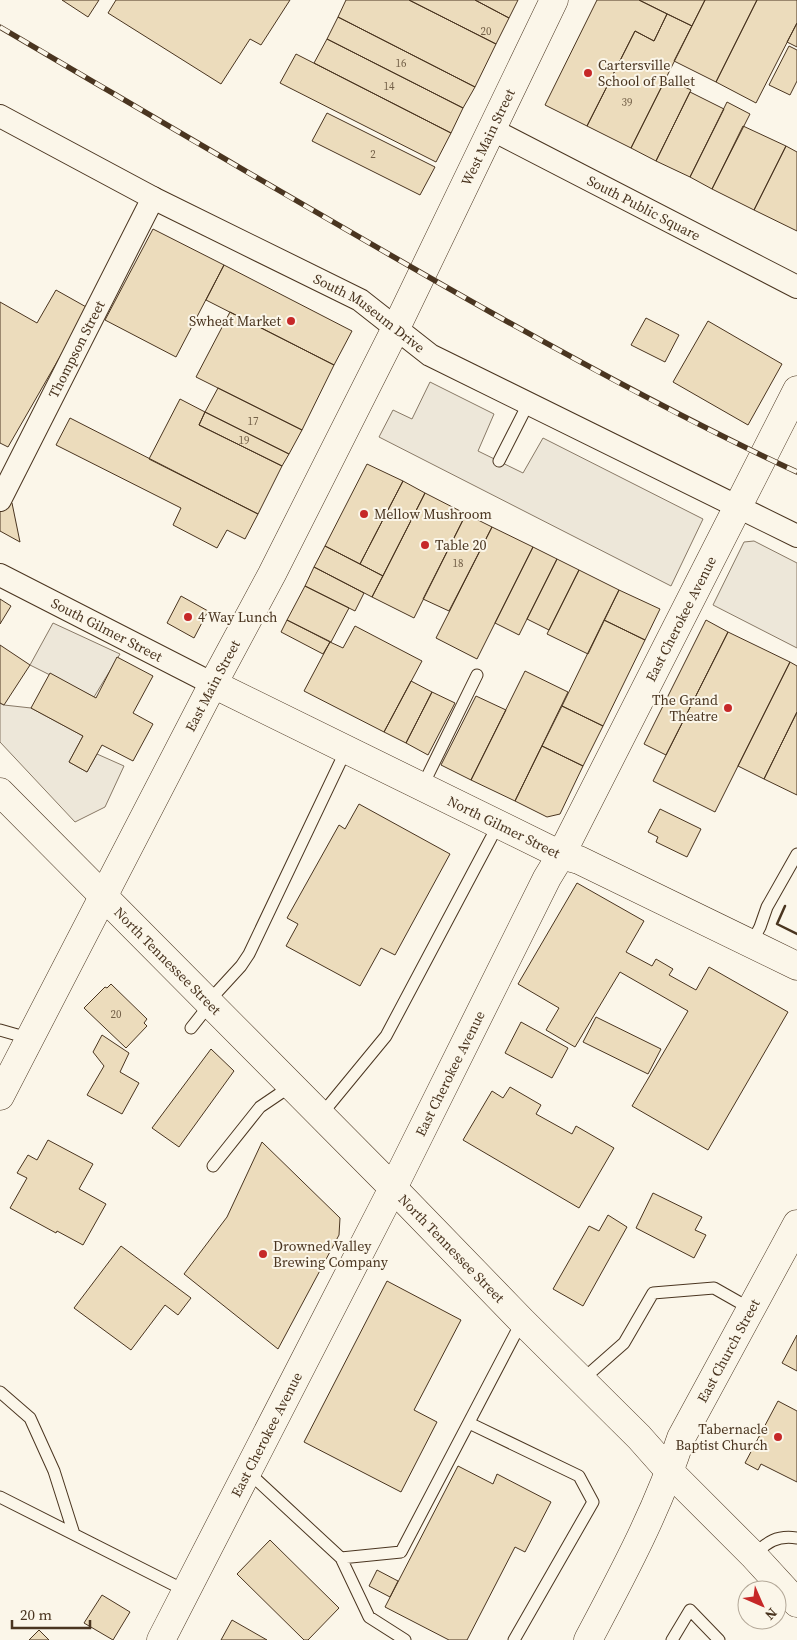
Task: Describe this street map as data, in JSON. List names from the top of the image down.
{
  "streets": {
    "main road": [
      "West Main Street",
      "East Cherokee Avenue",
      "East Main Street",
      "North Gilmer Street",
      "North Tennessee Street",
      "East Church Street"
    ],
    "street": [
      "South Public Square",
      "South Museum Drive",
      "Thompson Street",
      "South Gilmer Street"
    ]
  },
  "crossings": [
    ["West Main Street", "South Public Square"],
    ["West Main Street", "East Main Street"],
    ["South Museum Drive", "Thompson Street"],
    ["South Museum Drive", "East Cherokee Avenue"],
    ["South Museum Drive", "East Main Street"],
    ["East Cherokee Avenue", "North Gilmer Street"],
    ["East Cherokee Avenue", "North Tennessee Street"],
    ["South Gilmer Street", "East Main Street"],
    ["South Gilmer Street", "North Gilmer Street"],
    ["East Main Street", "North Gilmer Street"],
    ["East Main Street", "North Tennessee Street"],
    ["North Tennessee Street", "East Church Street"]
  ],
  "places": [
    "Cartersville School of Ballet",
    "Swheat Market",
    "Mellow Mushroom",
    "Table 20",
    "4 Way Lunch",
    "The Grand Theatre",
    "Drowned Valley Brewing Company",
    "Tabernacle Baptist Church"
  ],
  "house_numbers": [
    "20",
    "16",
    "14",
    "39",
    "2",
    "17",
    "19",
    "18",
    "20"
  ],
  "scale_bar": "20 m",
  "north": "bottom right"
}
